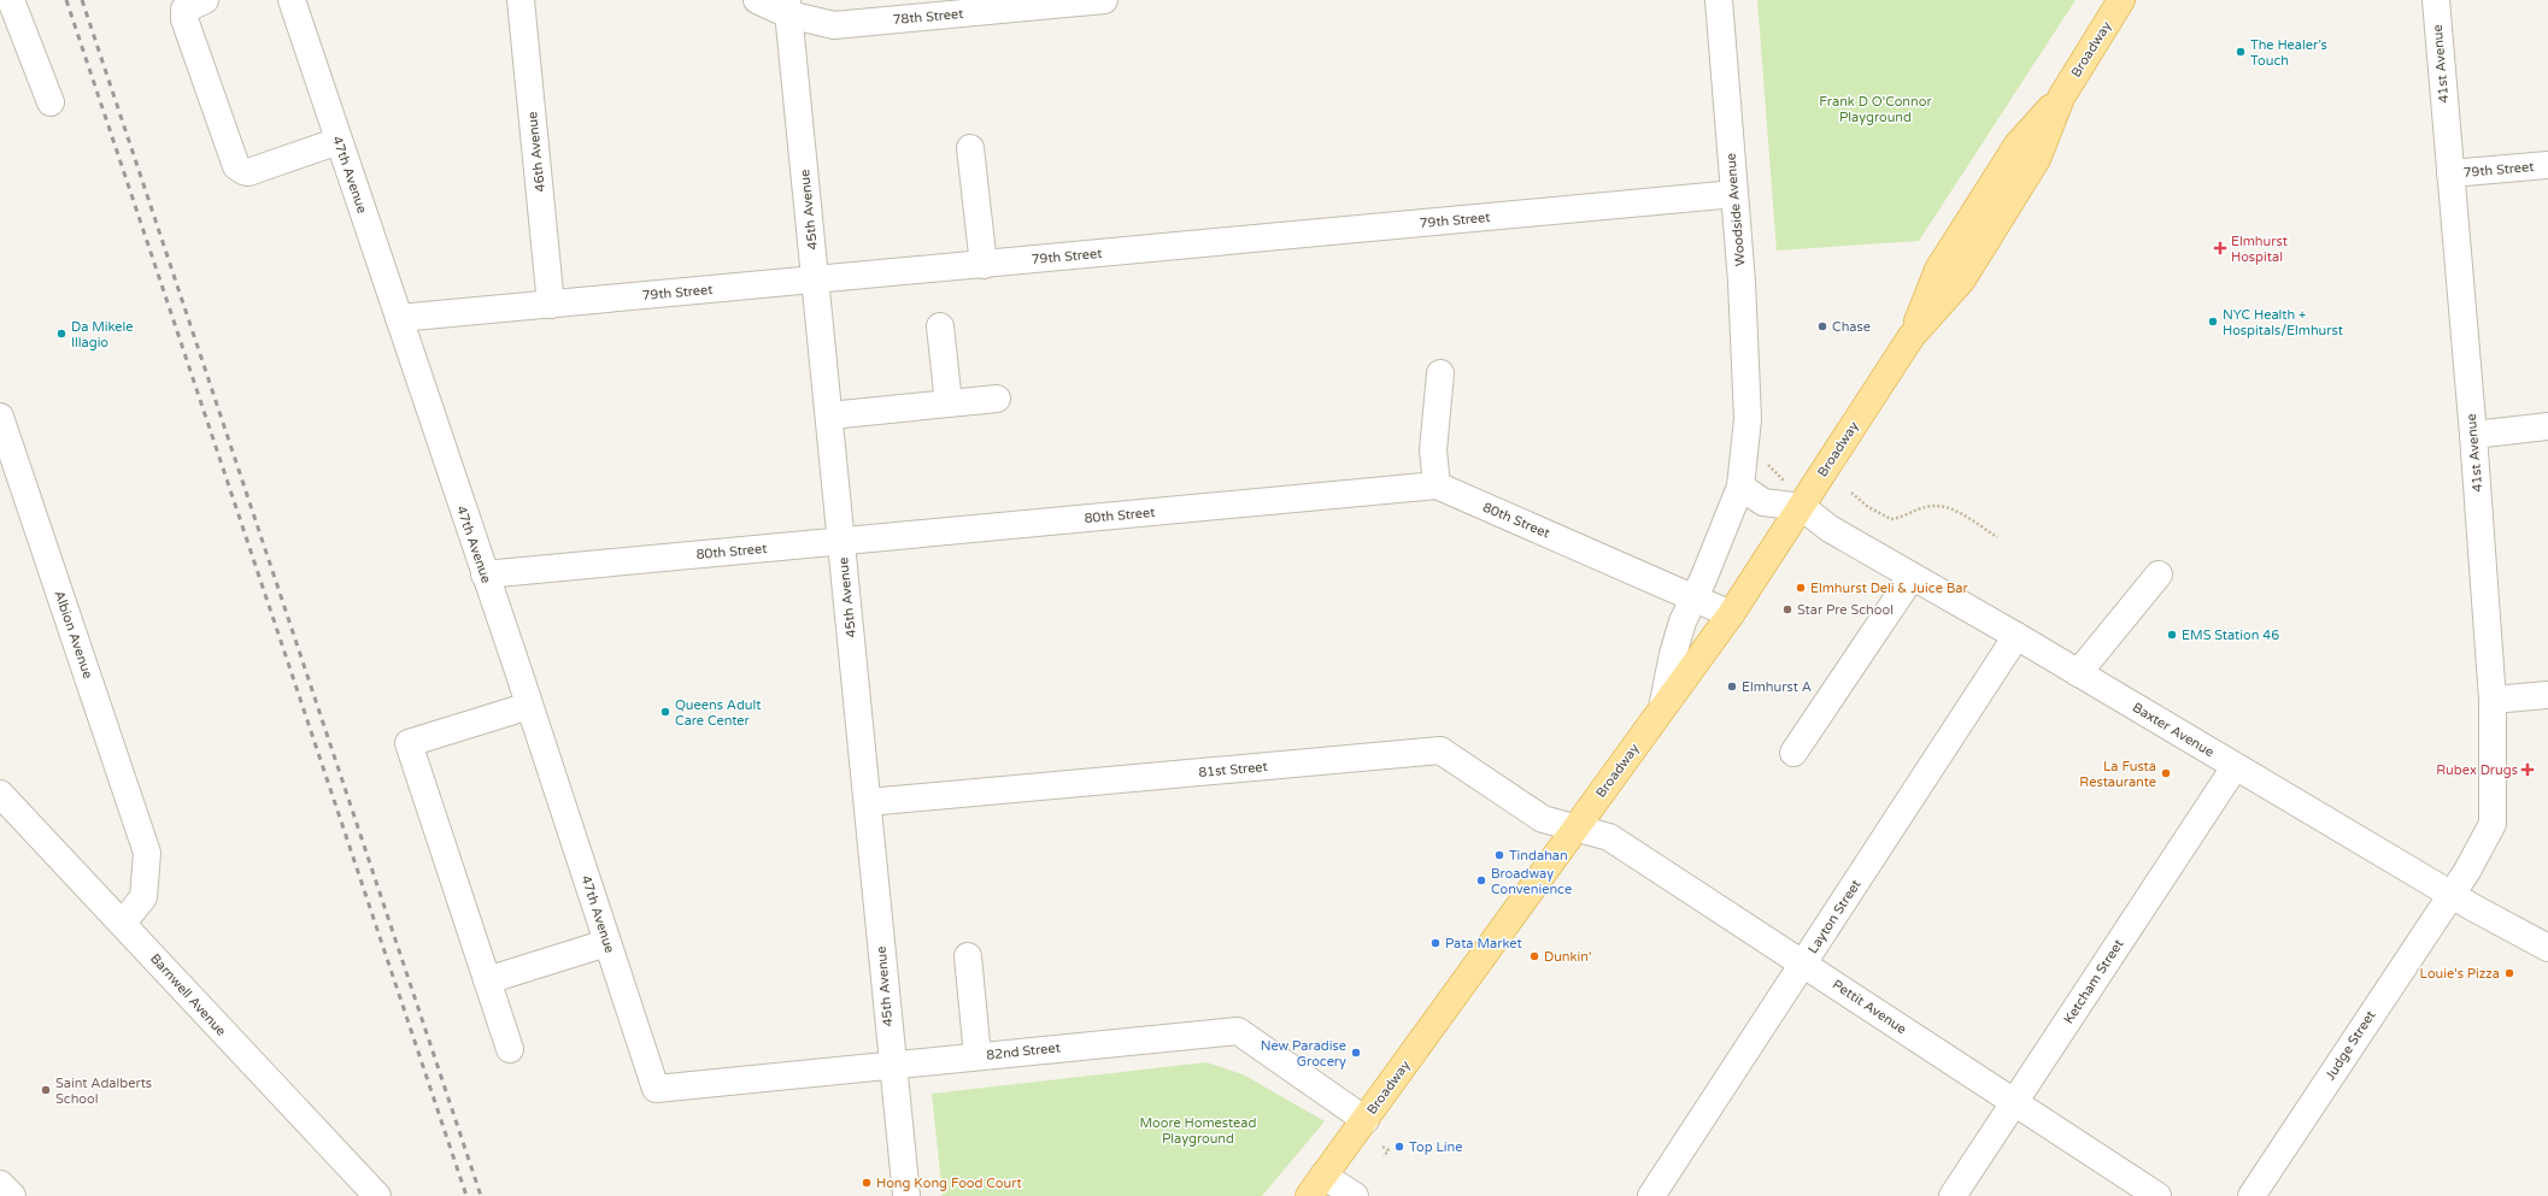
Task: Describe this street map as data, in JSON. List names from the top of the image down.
{
  "streets": {
    "main road": ["Broadway"],
    "street": [
      "78th Street",
      "41st Avenue",
      "46th Avenue",
      "79th Street",
      "47th Avenue",
      "45th Avenue",
      "Woodside Avenue",
      "80th Street",
      "Albion Avenue",
      "Baxter Avenue",
      "81st Street",
      "Layton Street",
      "Ketcham Street",
      "Barnwell Avenue",
      "Pettit Avenue",
      "Judge Street",
      "82nd Street"
    ]
  },
  "crossings": [
    ["78th Street", "45th Avenue"],
    ["Broadway", "Woodside Avenue"],
    ["Broadway", "80th Street"],
    ["Broadway", "Baxter Avenue"],
    ["Broadway", "81st Street"],
    ["Broadway", "Pettit Avenue"],
    ["Broadway", "82nd Street"],
    ["41st Avenue", "79th Street"],
    ["41st Avenue", "Baxter Avenue"],
    ["41st Avenue", "Judge Street"],
    ["46th Avenue", "79th Street"],
    ["79th Street", "47th Avenue"],
    ["79th Street", "45th Avenue"],
    ["79th Street", "Woodside Avenue"],
    ["47th Avenue", "80th Street"],
    ["47th Avenue", "82nd Street"],
    ["45th Avenue", "80th Street"],
    ["45th Avenue", "81st Street"],
    ["45th Avenue", "82nd Street"],
    ["Woodside Avenue", "80th Street"],
    ["Albion Avenue", "Barnwell Avenue"],
    ["Baxter Avenue", "Layton Street"],
    ["Baxter Avenue", "Ketcham Street"],
    ["Baxter Avenue", "Judge Street"],
    ["81st Street", "Pettit Avenue"],
    ["Layton Street", "Pettit Avenue"],
    ["Ketcham Street", "Pettit Avenue"]
  ],
  "parks": ["Frank D O'Connor Playground", "Moore Homestead Playground"],
  "places": {
    "other": [
      "The Healer’s Touch",
      "NYC Health + Hospitals/Elmhurst",
      "Chase",
      "Da Mikele Illagio",
      "Elmhurst Deli & Juice Bar",
      "Star Pre School",
      "EMS Station 46",
      "Elmhurst A",
      "Queens Adult Care Center",
      "La Fusta Restaurante",
      "Tindahan",
      "Broadway Convenience",
      "Pata Market",
      "Dunkin'",
      "Louie's Pizza",
      "New Paradise Grocery",
      "Saint Adalberts School",
      "Top Line",
      "Hong Kong Food Court"
    ],
    "health": ["Elmhurst Hospital", "Rubex Drugs"]
  }
}
